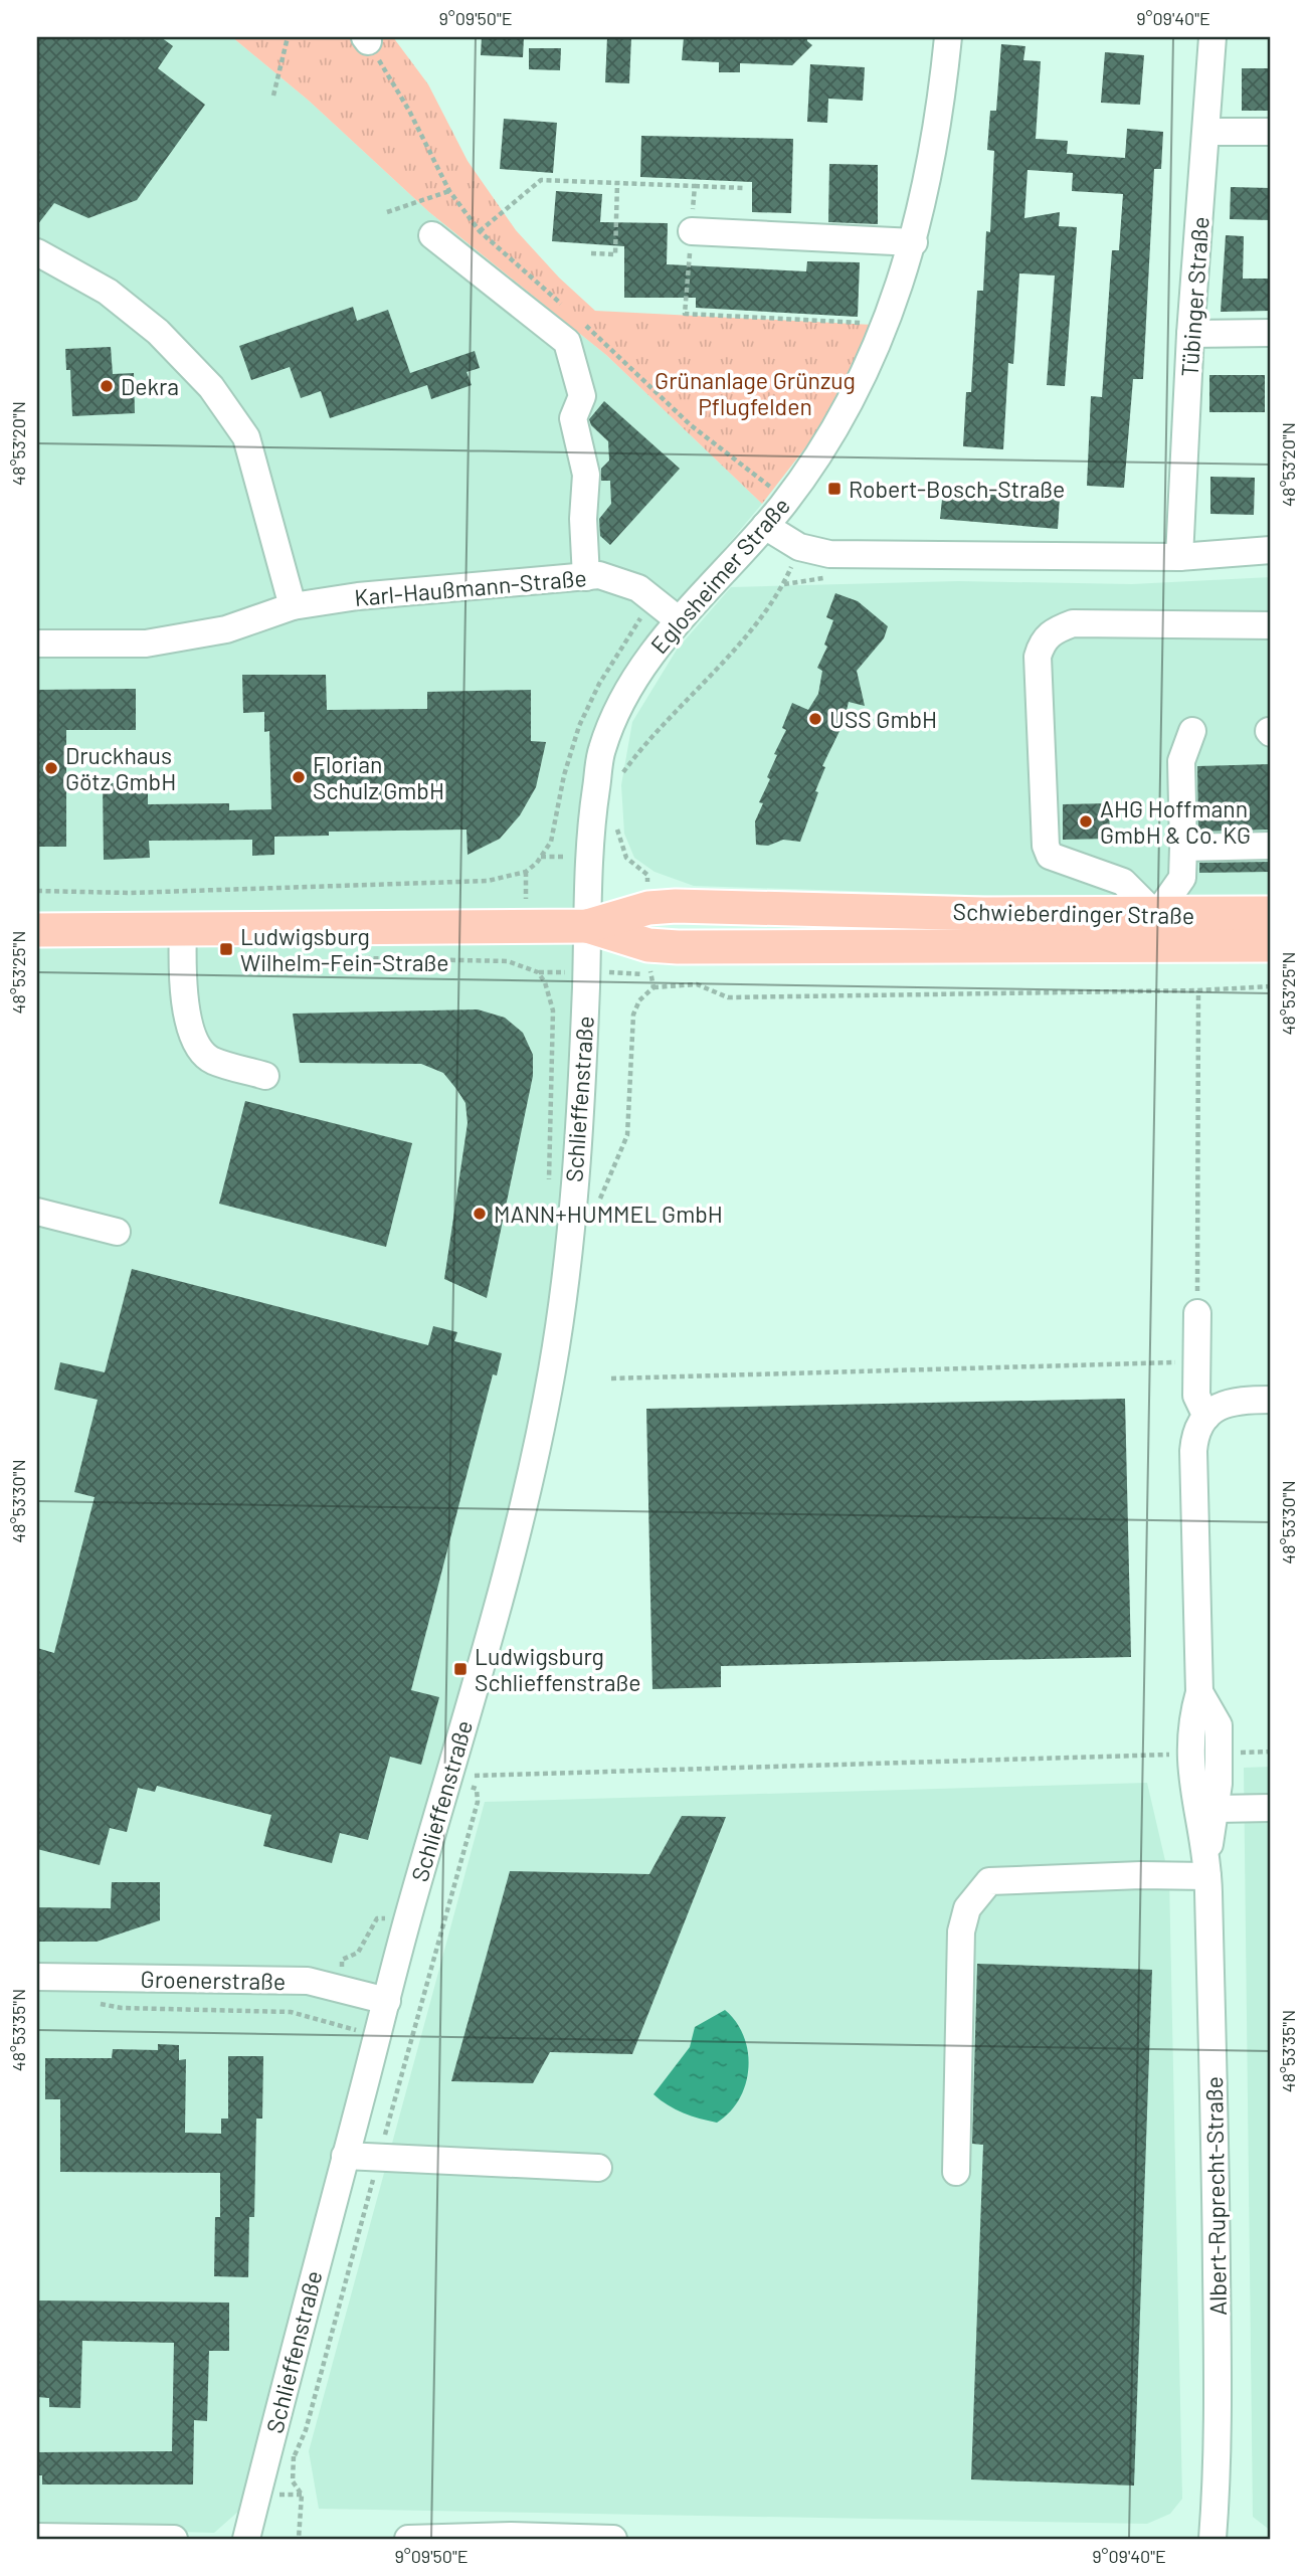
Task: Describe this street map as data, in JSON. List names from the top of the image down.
{
  "streets": {
    "main road": ["Schwieberdinger Straße"],
    "street": [
      "Tübinger Straße",
      "Eglosheimer Straße",
      "Karl-Haußmann-Straße",
      "Schlieffenstraße",
      "Groenerstraße",
      "Albert-Ruprecht-Straße"
    ]
  },
  "crossings": [
    ["Eglosheimer Straße", "Karl-Haußmann-Straße"],
    ["Eglosheimer Straße", "Schwieberdinger Straße"],
    ["Eglosheimer Straße", "Schlieffenstraße"],
    ["Schwieberdinger Straße", "Schlieffenstraße"],
    ["Schlieffenstraße", "Groenerstraße"]
  ],
  "parks": ["Grünanlage Grünzug Pflugfelden"],
  "places": {
    "other": [
      "Dekra",
      "USS GmbH",
      "Druckhaus Götz GmbH",
      "Florian Schulz GmbH",
      "AHG Hoffmann GmbH & Co. KG",
      "MANN+HUMMEL GmbH"
    ],
    "transit": ["Robert-Bosch-Straße", "Ludwigsburg Wilhelm-Fein-Straße", "Ludwigsburg Schlieffenstraße"]
  },
  "coordinates": [
    "9°09'50\"E",
    "9°09'40\"E",
    "48°53'20\"N",
    "48°53'25\"N",
    "48°53'30\"N",
    "48°53'35\"N"
  ]
}
